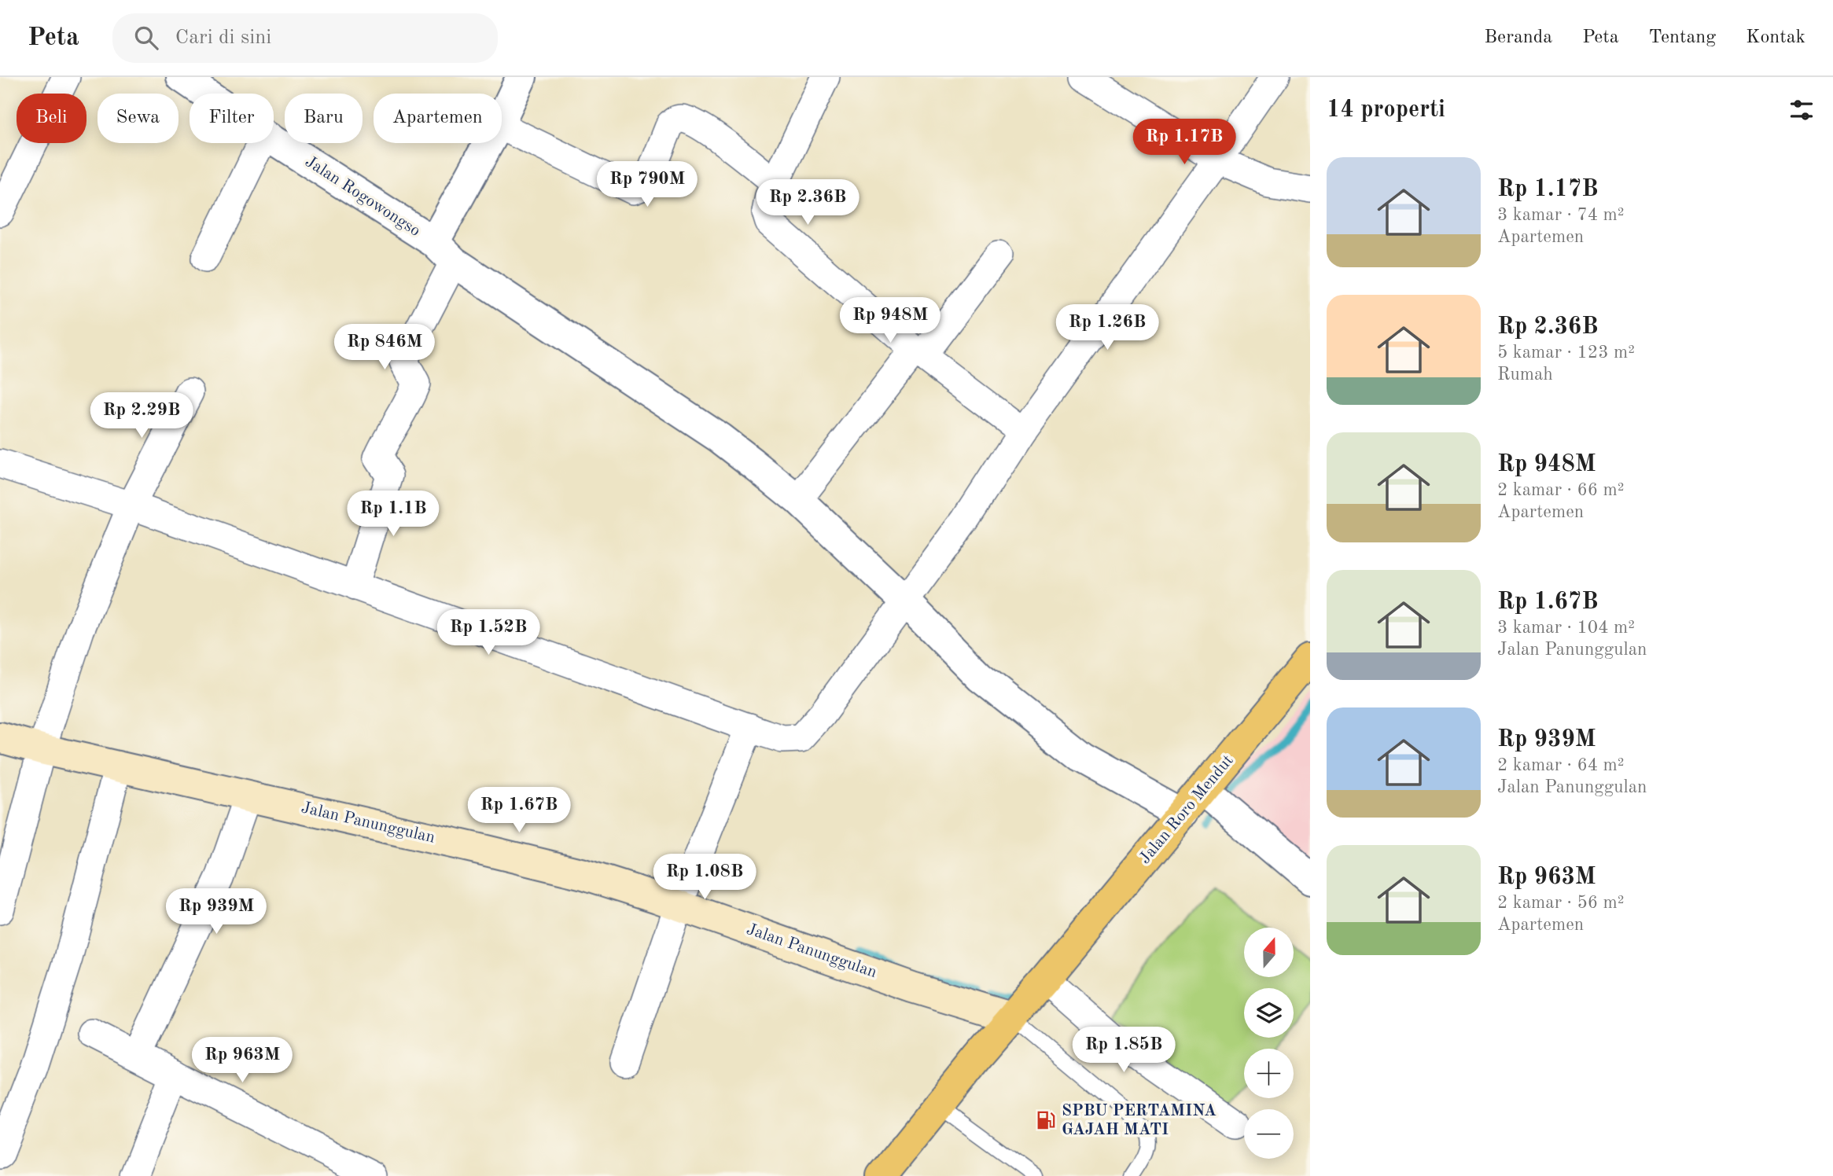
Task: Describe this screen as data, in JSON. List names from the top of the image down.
{
  "streets": {
    "main road": ["Jalan Roro Mendut", "Jalan Panunggulan"],
    "street": ["Jalan Rogowongso"]
  },
  "crossings": [
    ["Jalan Rogowongso", "Jalan Roro Mendut"],
    ["Jalan Roro Mendut", "Jalan Panunggulan"]
  ],
  "places": {
    "fuel station": ["SPBU PERTAMINA GAJAH MATI"]
  },
  "north": "top",
  "page": {
    "header": "Peta",
    "search": "Cari di sini",
    "nav": [
      "Beranda",
      "Peta",
      "Tentang",
      "Kontak"
    ],
    "heading": "14 properti",
    "chip": [
      "Beli",
      "Sewa",
      "Filter",
      "Baru",
      "Apartemen"
    ],
    "price": [
      "Rp 1.17B",
      "Rp 790M",
      "Rp 2.36B",
      "Rp 948M",
      "Rp 1.26B",
      "Rp 846M",
      "Rp 2.29B",
      "Rp 1.1B",
      "Rp 1.52B",
      "Rp 1.67B",
      "Rp 1.08B",
      "Rp 939M",
      "Rp 1.85B",
      "Rp 963M"
    ],
    "list": [
      {
        "name": "Rp 1.17B",
        "note": "3 kamar · 74 m² · Apartemen"
      },
      {
        "name": "Rp 2.36B",
        "note": "5 kamar · 123 m² · Rumah"
      },
      {
        "name": "Rp 948M",
        "note": "2 kamar · 66 m² · Apartemen"
      },
      {
        "name": "Rp 1.67B",
        "note": "3 kamar · 104 m² · Jalan Panunggulan"
      },
      {
        "name": "Rp 939M",
        "note": "2 kamar · 64 m² · Jalan Panunggulan"
      },
      {
        "name": "Rp 963M",
        "note": "2 kamar · 56 m² · Apartemen"
      }
    ],
    "map_buttons": ["+", "−"]
  }
}
